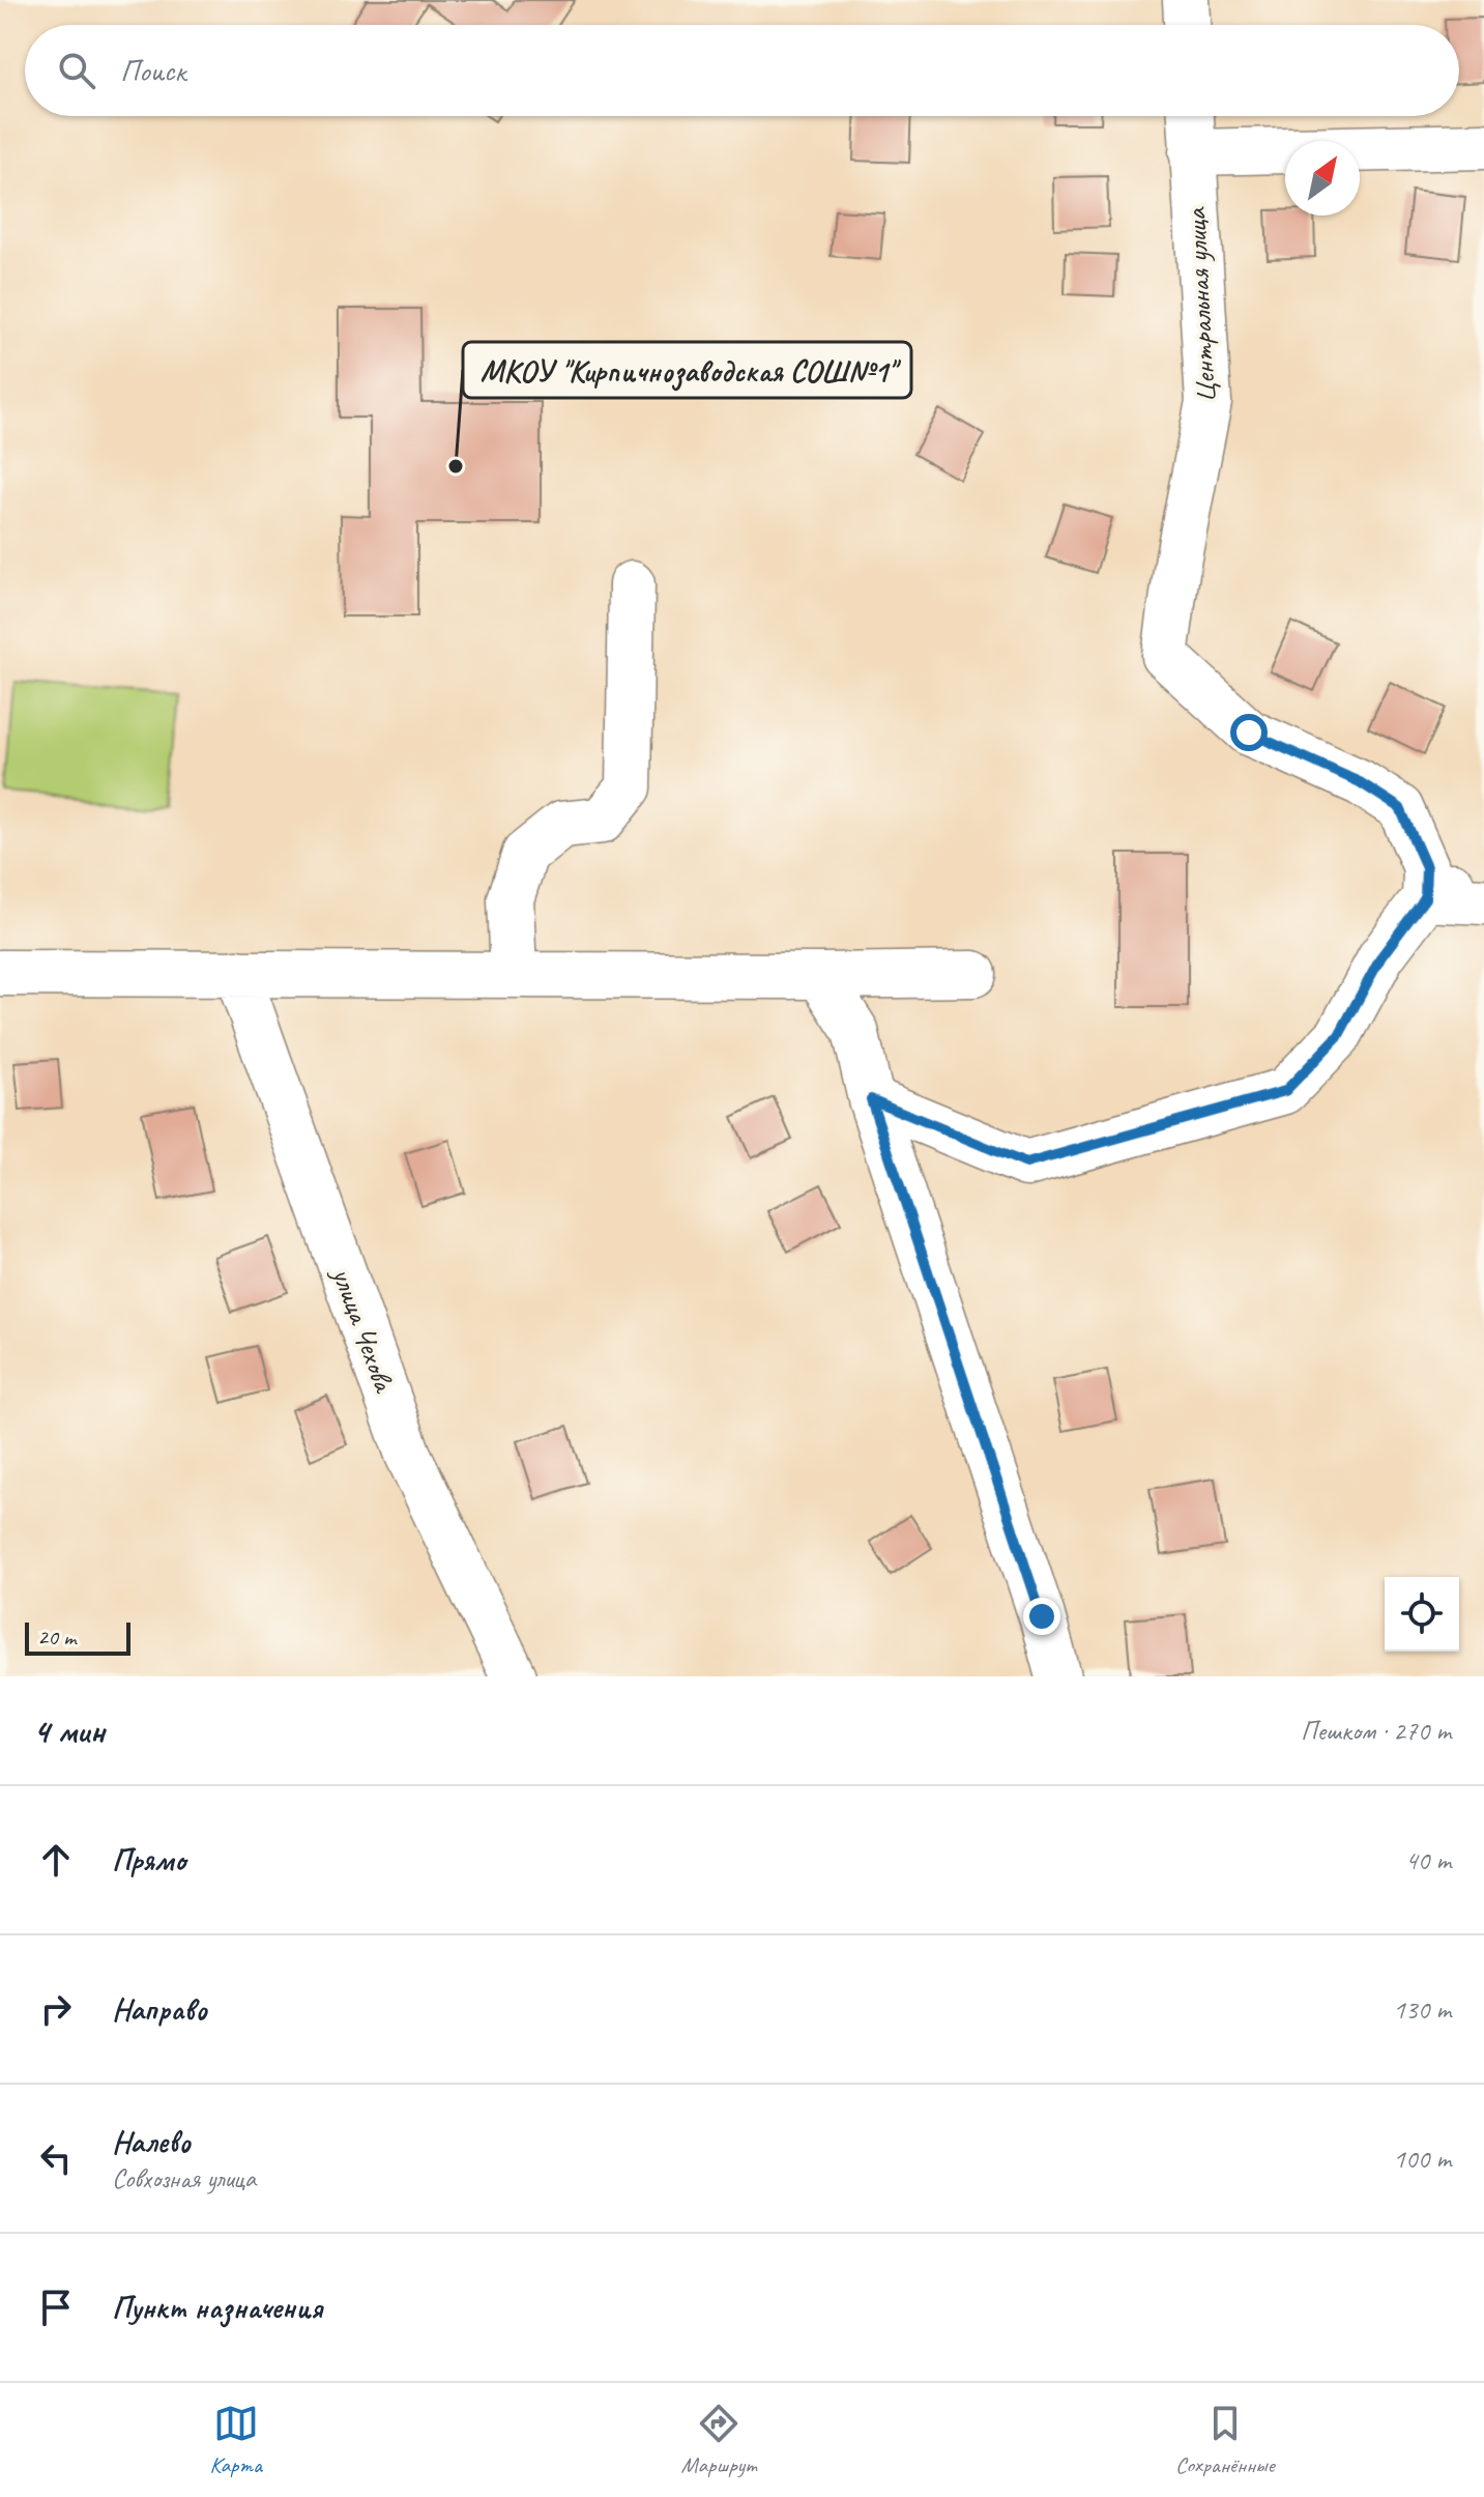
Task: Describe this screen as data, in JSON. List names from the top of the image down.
{
  "streets": {
    "street": ["Центральная улица", "улица Чехова"]
  },
  "places": ["МКОУ \"Кирпичнозаводская СОШ№1\""],
  "scale_bar": "20 m",
  "north": "top right",
  "page": {
    "search": "Поиск",
    "scale": "20 m",
    "heading": ["4 мин", "Пешком · 270 m"],
    "list": [
      ["Прямо", "40 m"],
      ["Направо", "130 m"],
      ["Налево", "Совхозная улица", "100 m"],
      "Пункт назначения"
    ],
    "nav": ["Карта", "Маршрут", "Сохранённые"]
  }
}
